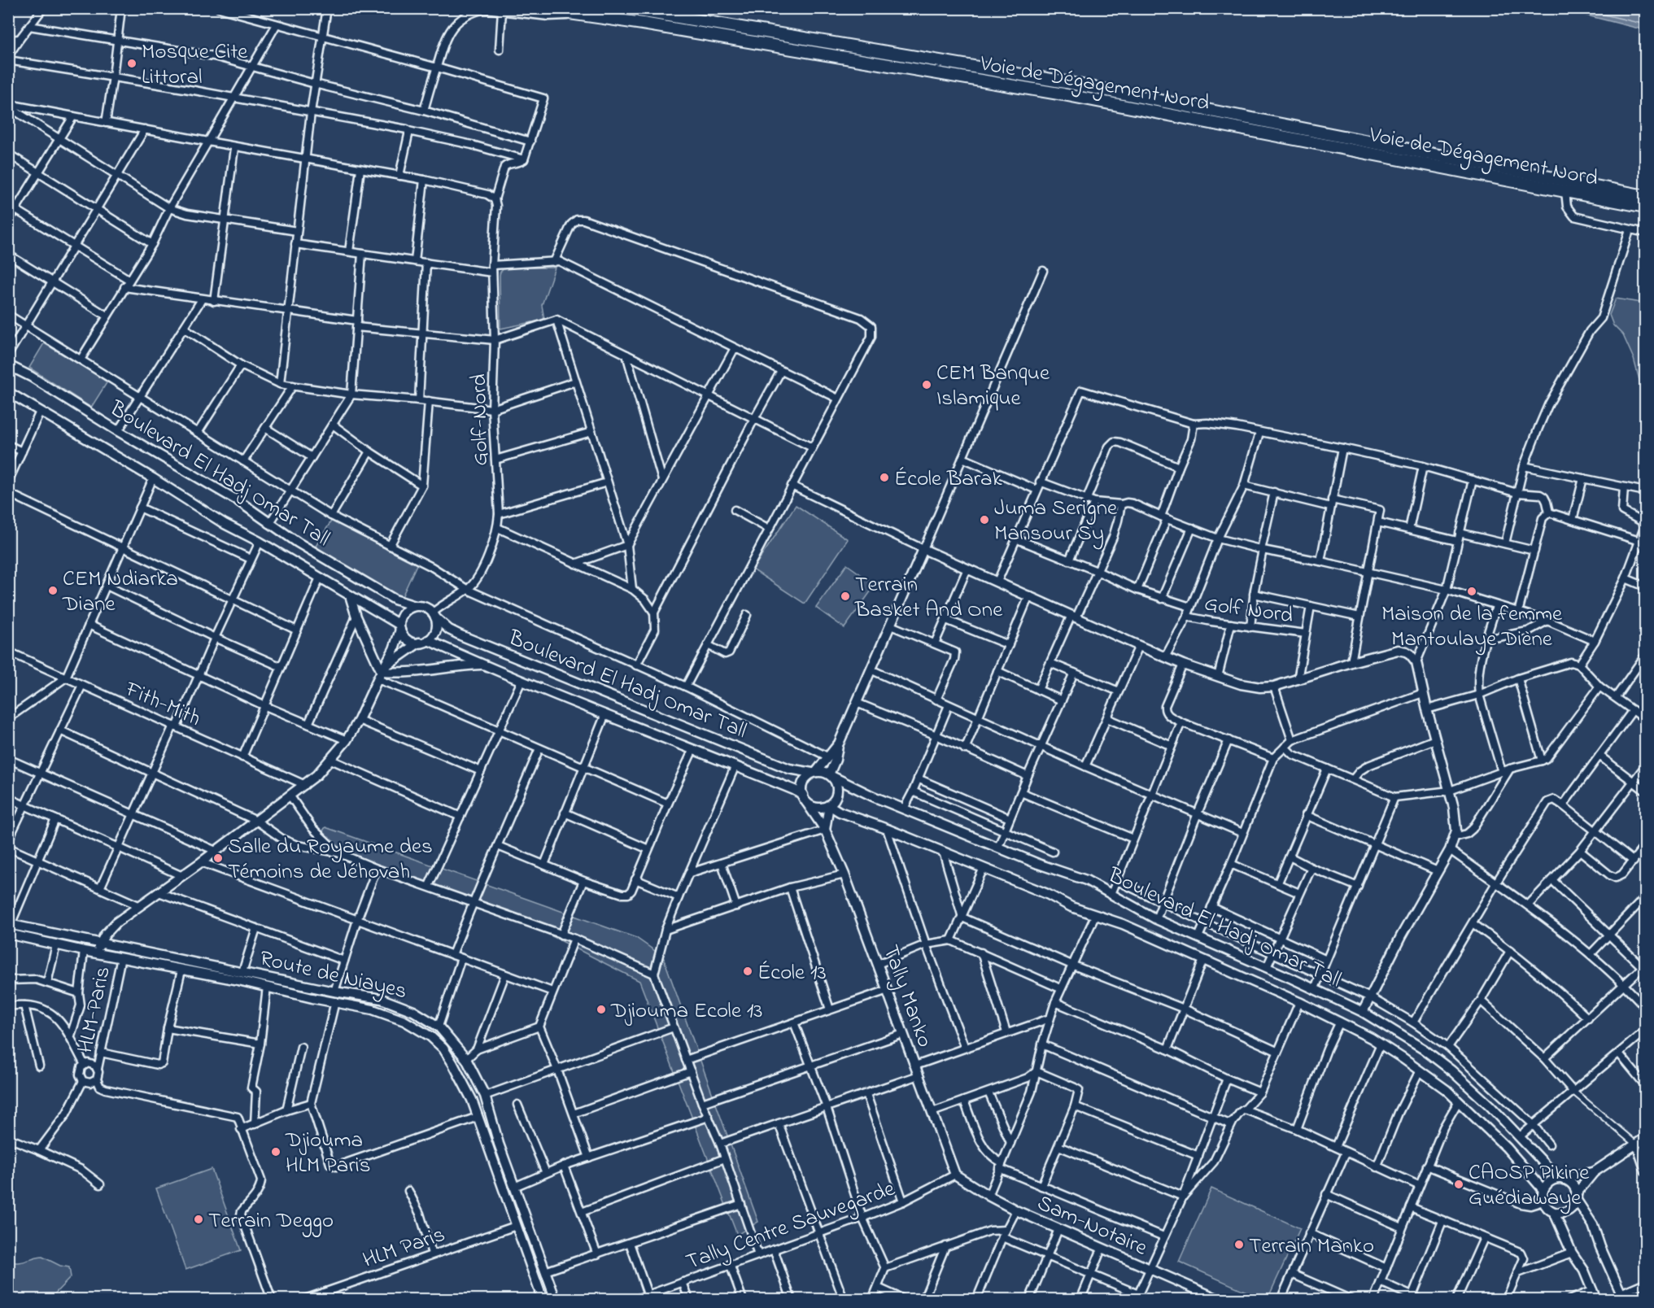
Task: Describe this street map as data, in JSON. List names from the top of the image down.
{
  "streets": {
    "highway": ["Voie de Dégagement Nord"],
    "main road": [
      "Boulevard El Hadj Omar Tall",
      "Route de Niayes",
      "Tally Manko",
      "Sam-Notaire"
    ],
    "street": [
      "Golf-Nord",
      "Golf Nord",
      "Fith-Mith",
      "HLM-Paris",
      "Tally Centre Sauvegarde",
      "HLM Paris"
    ]
  },
  "crossings": [
    ["Golf-Nord", "Boulevard El Hadj Omar Tall"],
    ["Boulevard El Hadj Omar Tall", "Tally Manko"],
    ["Route de Niayes", "HLM-Paris"],
    ["Route de Niayes", "HLM Paris"],
    ["Tally Manko", "Tally Centre Sauvegarde"],
    ["Tally Manko", "Sam-Notaire"],
    ["Tally Centre Sauvegarde", "Sam-Notaire"]
  ],
  "places": [
    "Mosque Cite Littoral",
    "CEM Banque Islamique",
    "École Barak",
    "Juma Serigne Mansour Sy",
    "CEM Ndiarka Diane",
    "Maison de la femme Mantoulaye Diène",
    "Terrain Basket And One",
    "Salle du Royaume des Témoins de Jéhovah",
    "École 13",
    "Djiouma Ecole 13",
    "Djiouma HLM Paris",
    "CAOSP Pikine Guédiawaye",
    "Terrain Deggo",
    "Terrain Manko"
  ]
}
